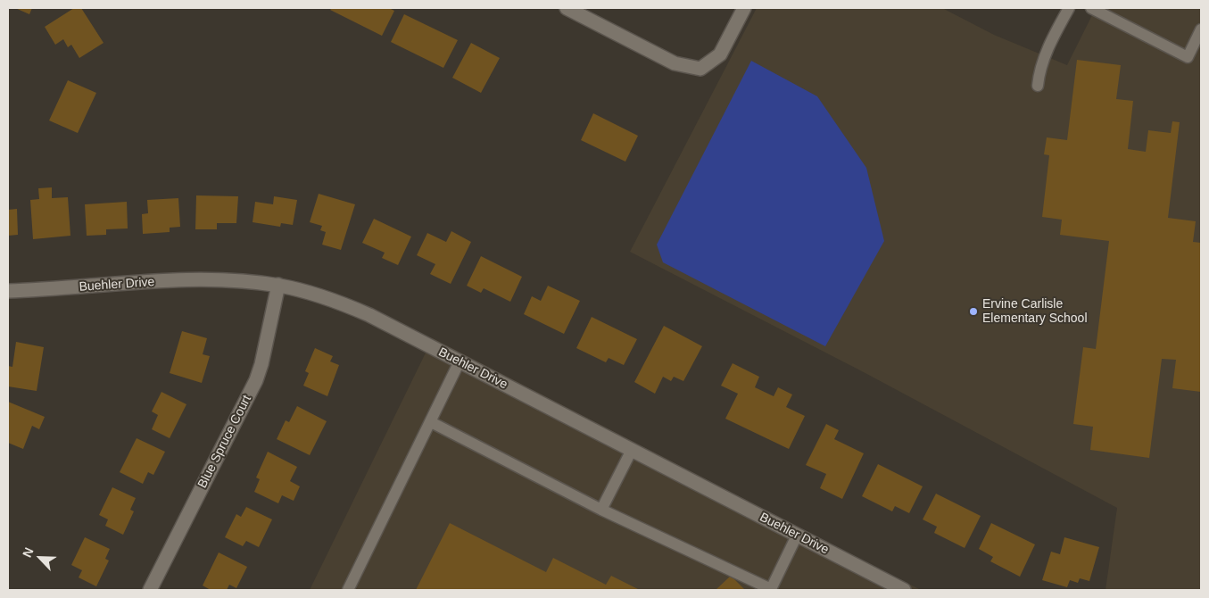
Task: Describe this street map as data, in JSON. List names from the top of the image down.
{
  "streets": {
    "street": ["Buehler Drive", "Blue Spruce Court"]
  },
  "crossings": [
    ["Buehler Drive", "Blue Spruce Court"]
  ],
  "places": ["Ervine Carlisle Elementary School"],
  "north": "top left"
}
